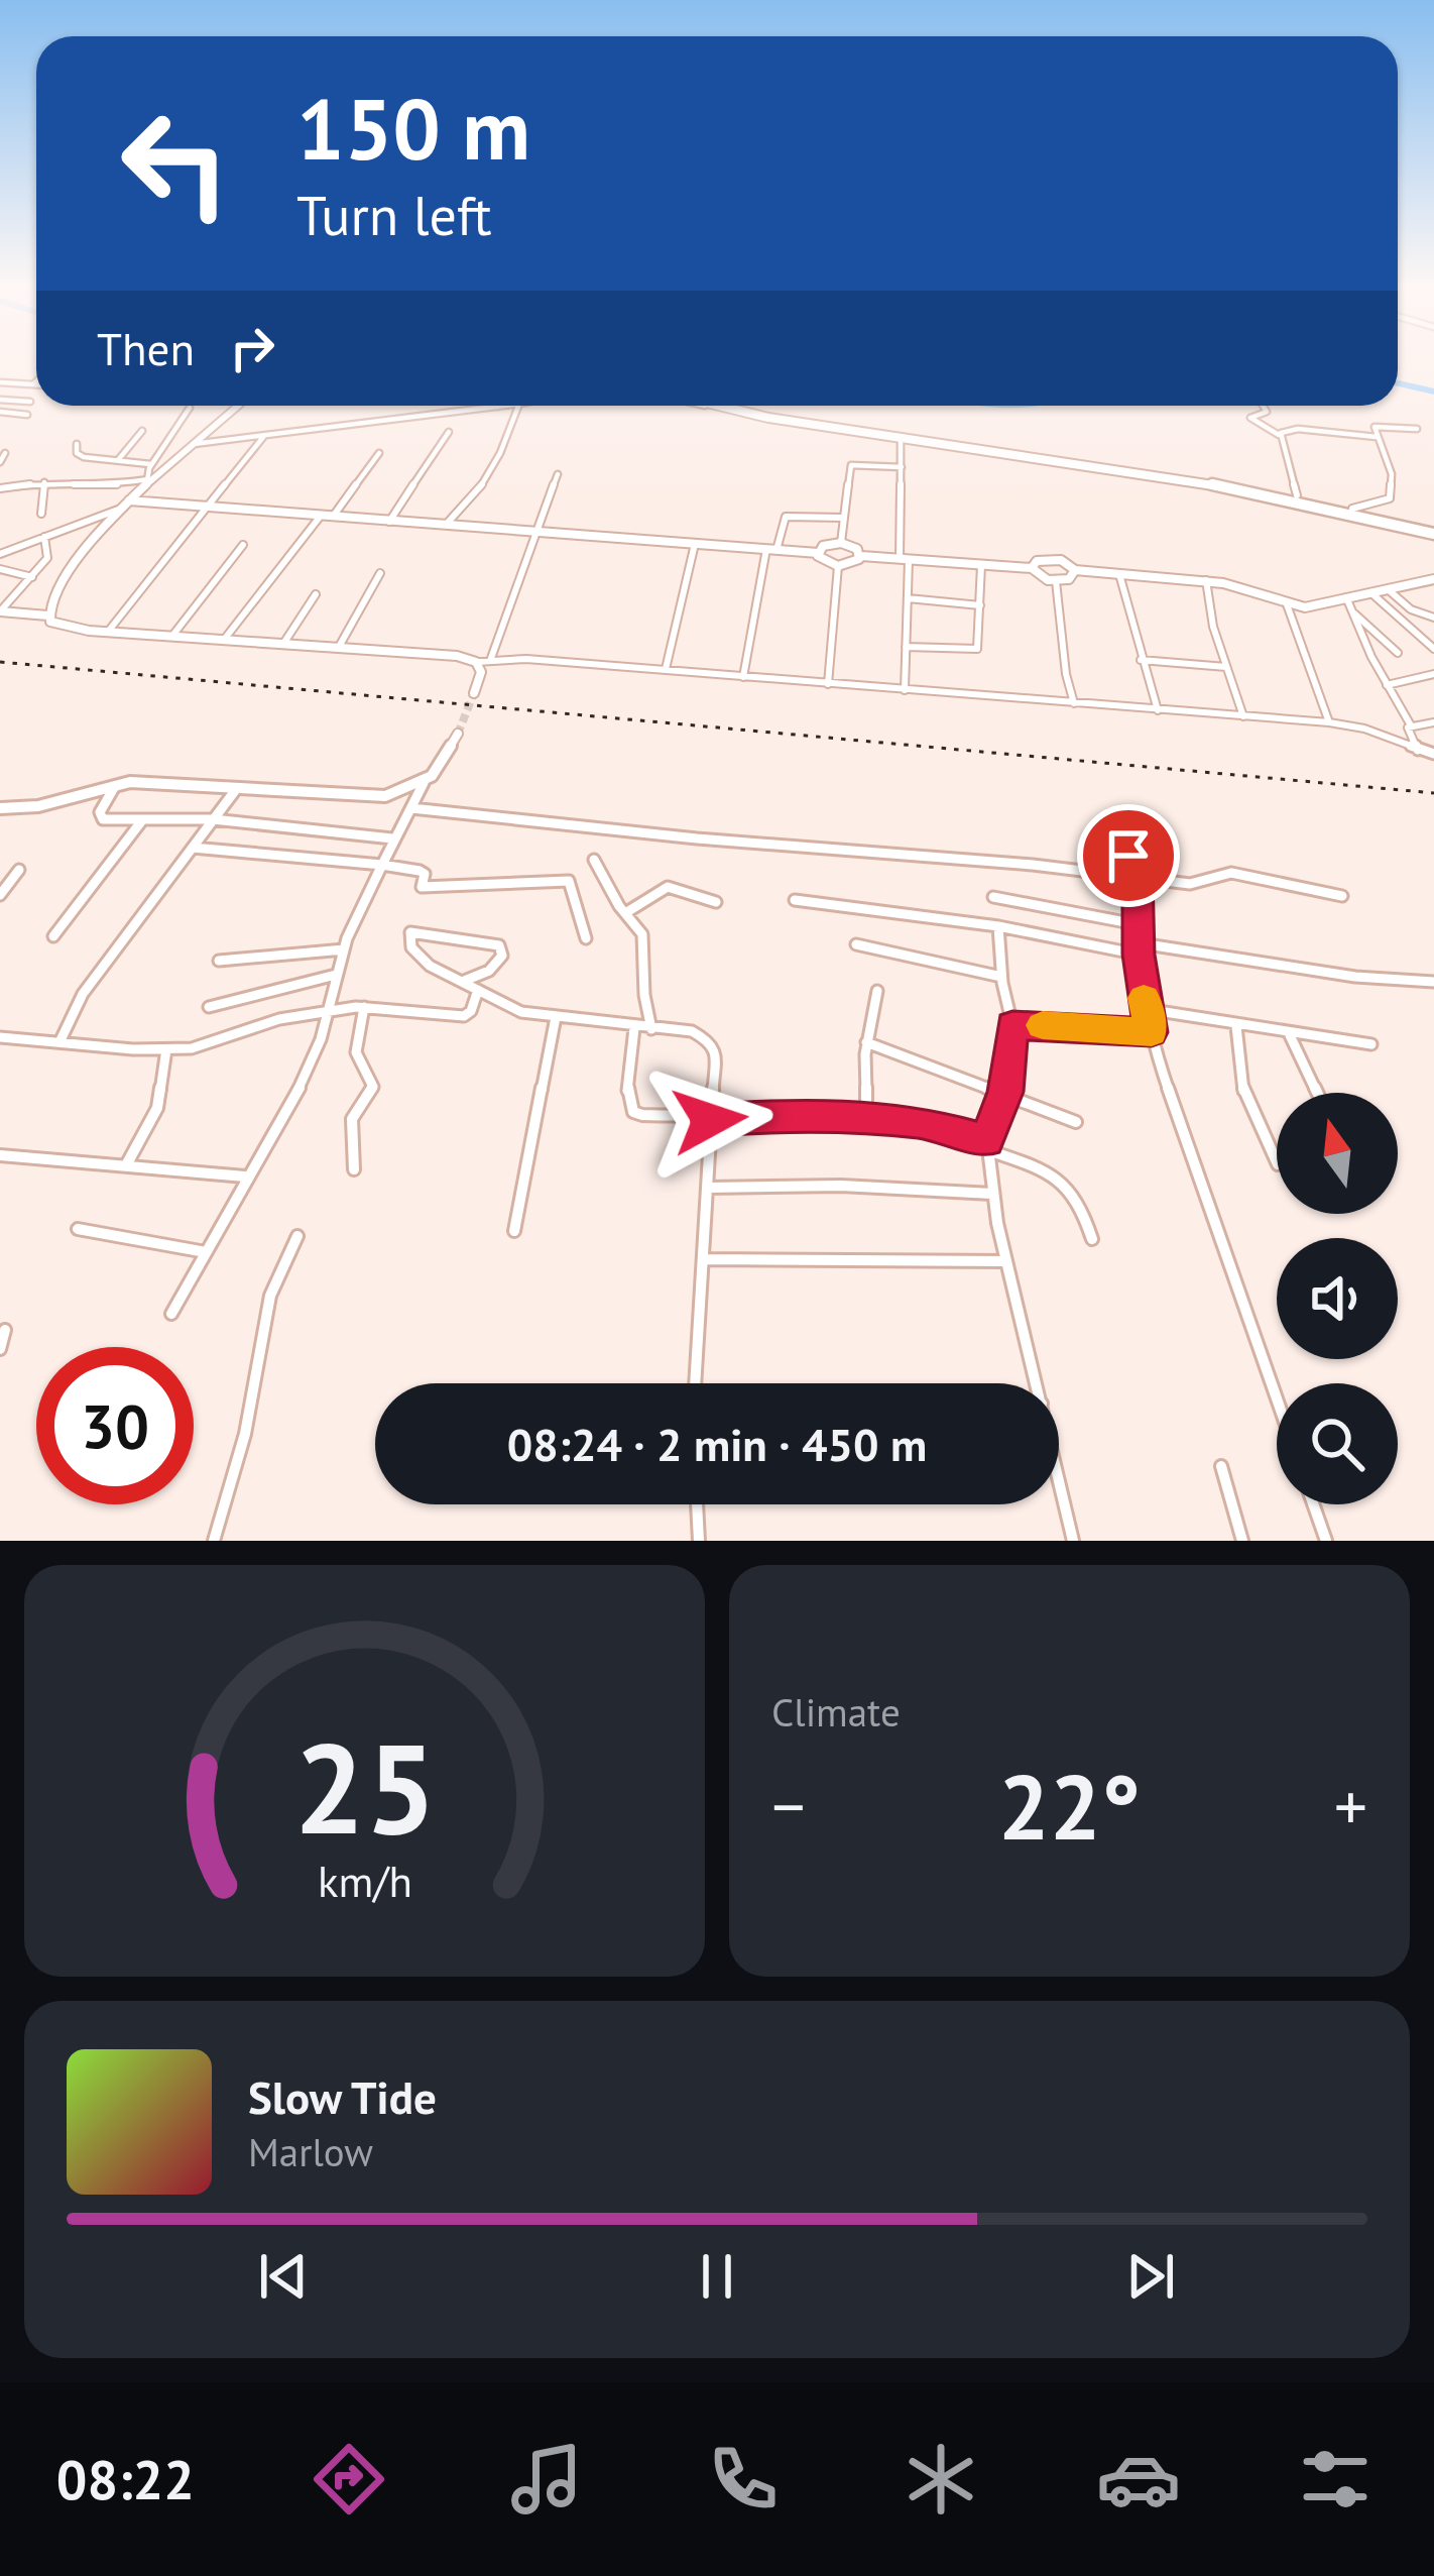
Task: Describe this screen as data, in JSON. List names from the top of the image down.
{
  "north": "top",
  "page": {
    "turn": ["150 m", "Turn left"],
    "then": "Then",
    "limit": "30",
    "trip": "08:24 · 2 min · 450 m",
    "tile": "Climate",
    "heat": ["−", "22°", "+"],
    "song": ["Slow Tide", "Marlow"],
    "tabs": "08:22",
    "gauge": ["25", "km/h"]
  }
}
